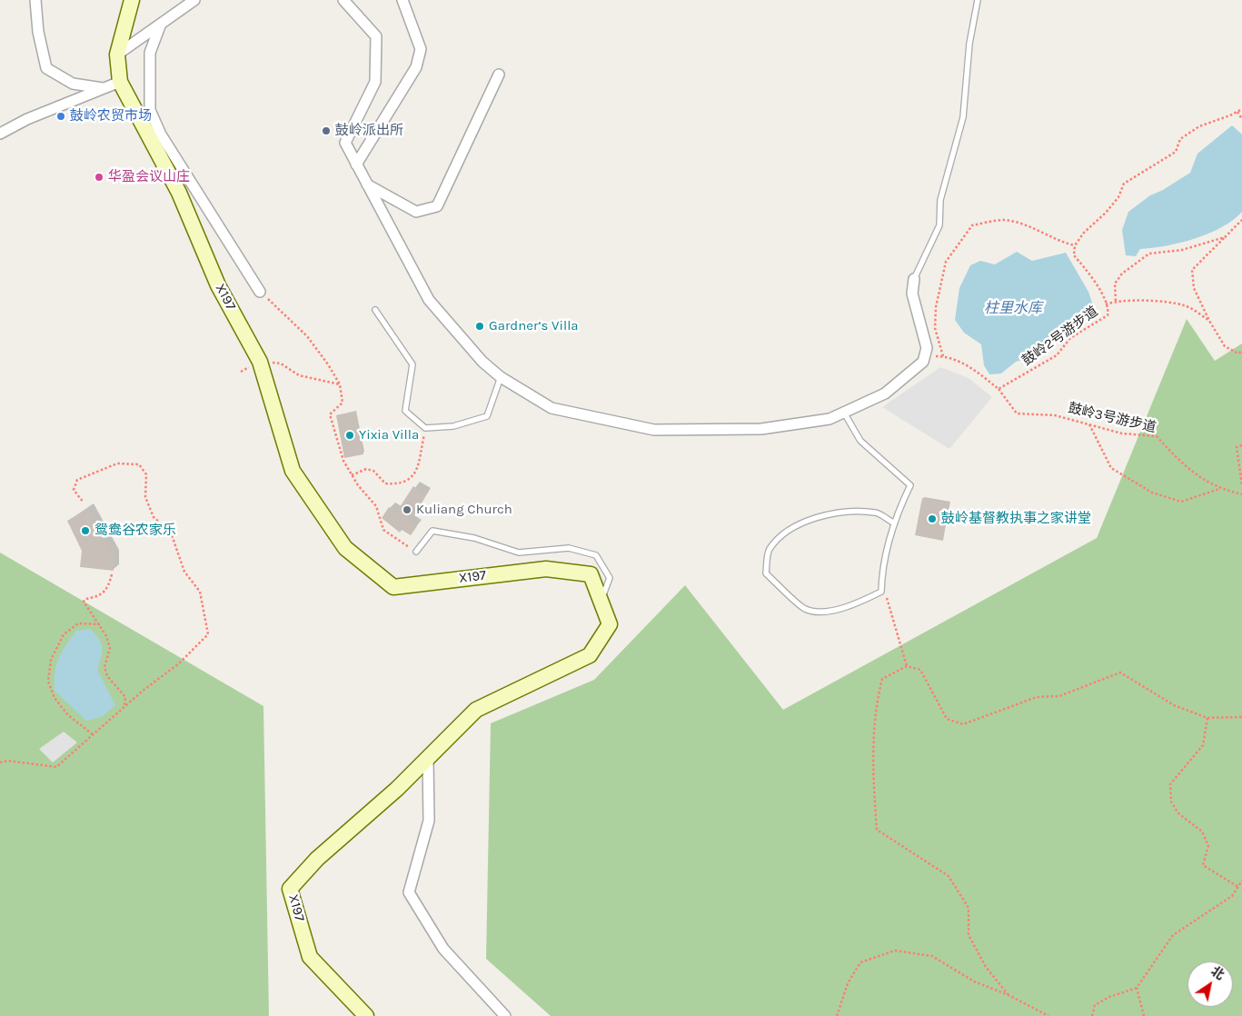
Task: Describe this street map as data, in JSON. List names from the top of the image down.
{
  "streets": {
    "street": ["X197"],
    "path": ["鼓岭2号游步道", "鼓岭3号游步道"]
  },
  "crossings": [
    ["鼓岭2号游步道", "鼓岭3号游步道"]
  ],
  "water": ["柱里水库"],
  "places": [
    "鼓岭农贸市场",
    "鼓岭派出所",
    "华盈会议山庄",
    "Gardner‘s Villa",
    "Yixia Villa",
    "Kuliang Church",
    "鼓岭基督教执事之家讲堂",
    "鸳鸯谷农家乐"
  ],
  "north": "top right"
}
